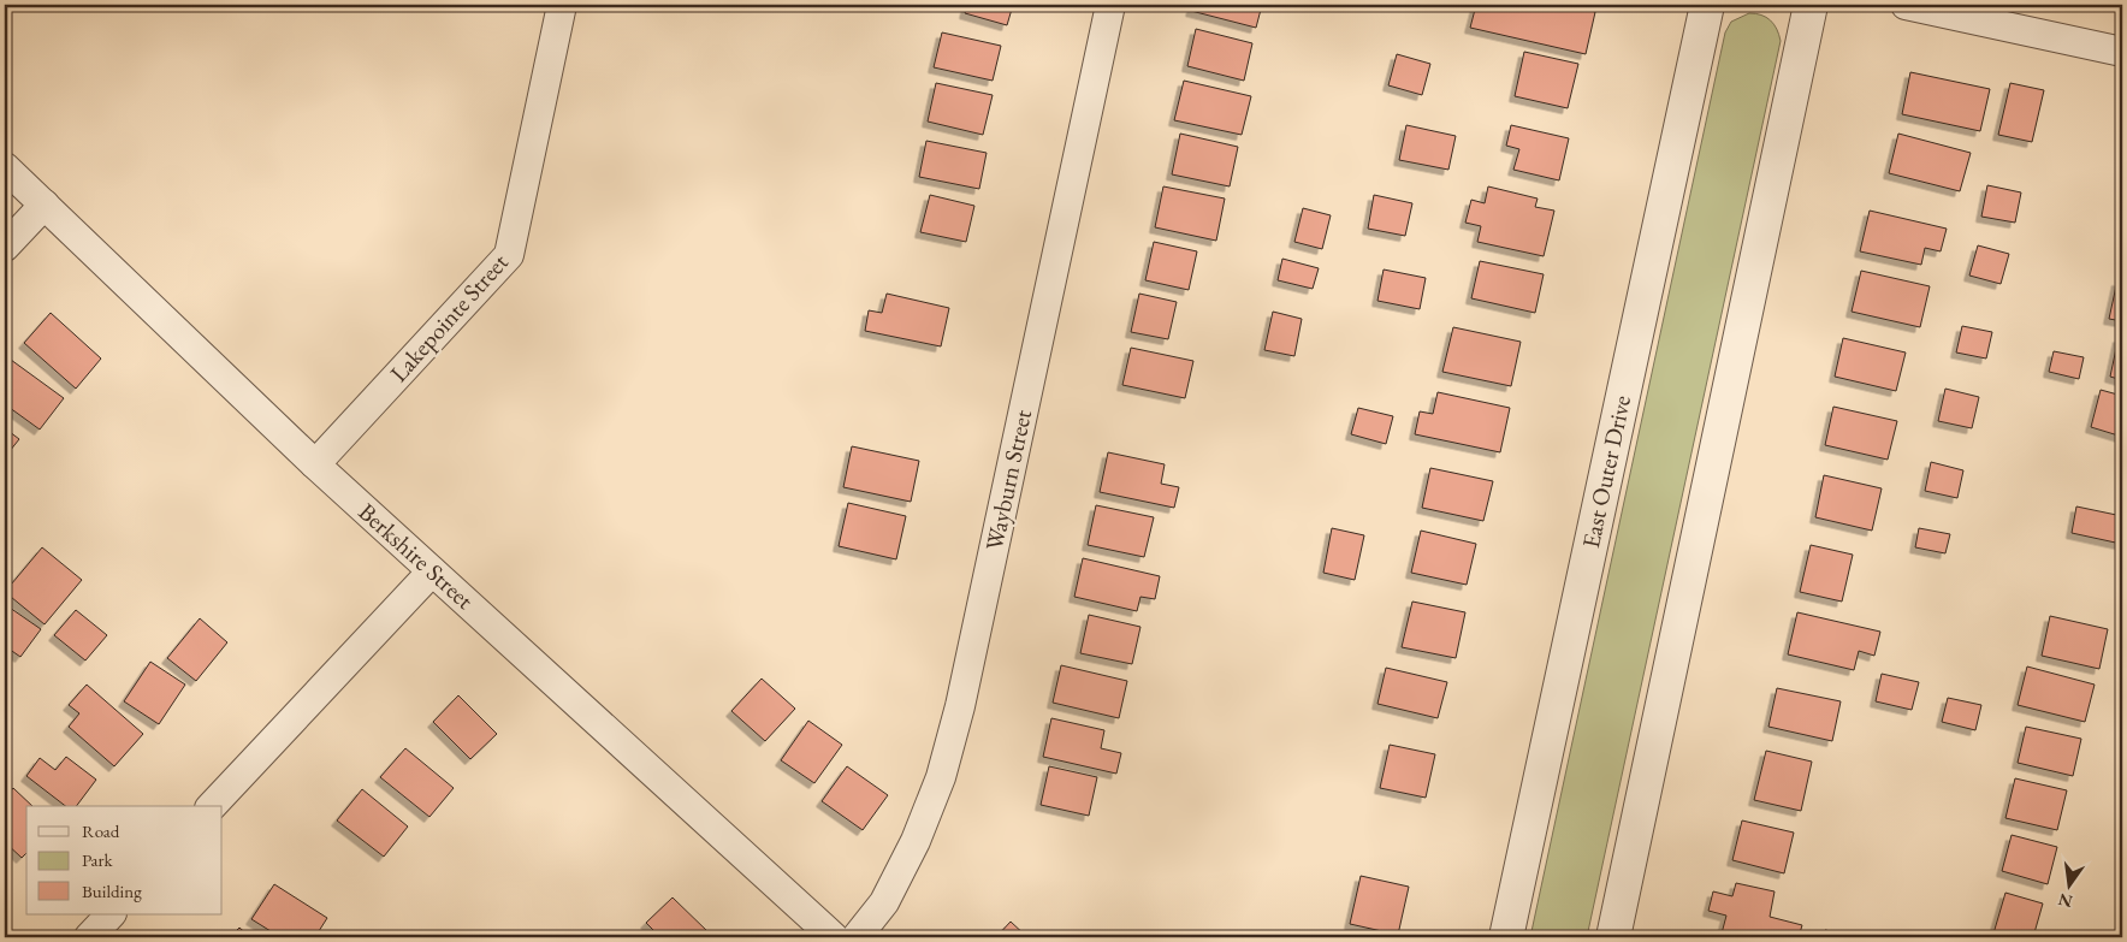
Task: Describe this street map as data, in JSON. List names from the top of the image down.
{
  "streets": {
    "street": [
      "Lakepointe Street",
      "East Outer Drive",
      "Wayburn Street",
      "Berkshire Street"
    ]
  },
  "crossings": [
    ["Lakepointe Street", "Berkshire Street"]
  ],
  "legend": ["Road", "Park", "Building"],
  "north": "bottom"
}
